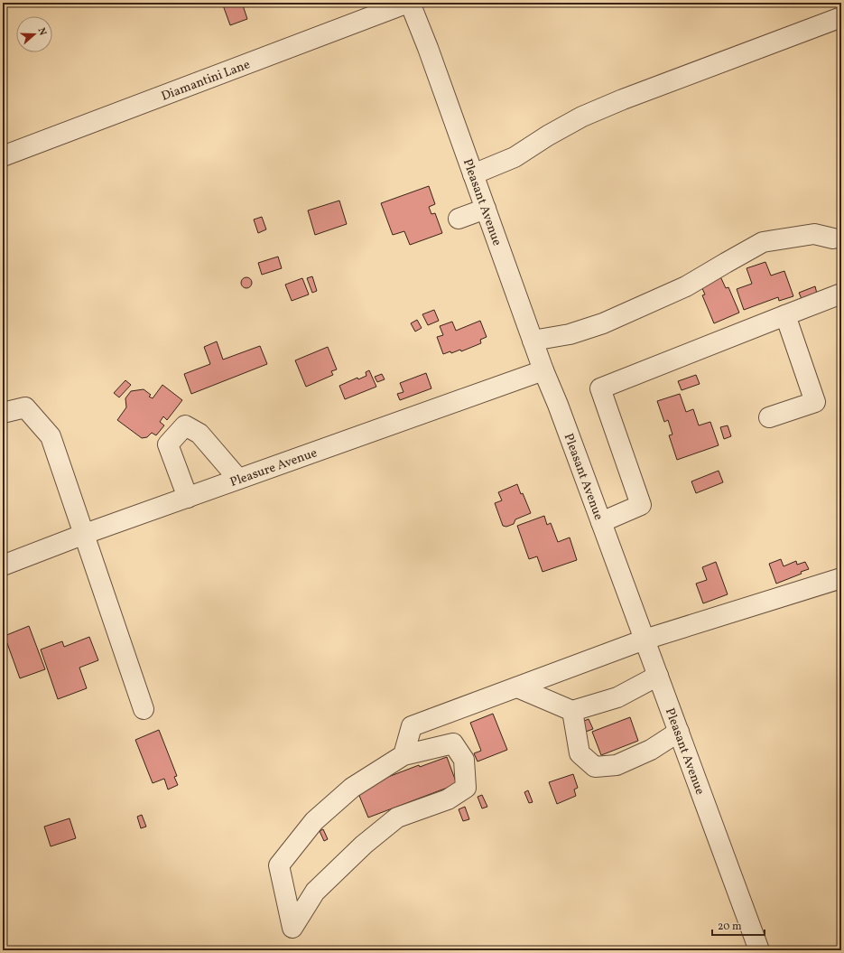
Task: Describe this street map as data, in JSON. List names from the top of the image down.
{
  "streets": {
    "street": ["Diamantini Lane", "Pleasant Avenue", "Pleasure Avenue"]
  },
  "crossings": [
    ["Diamantini Lane", "Pleasant Avenue"],
    ["Pleasant Avenue", "Pleasure Avenue"]
  ],
  "scale_bar": "20 m",
  "north": "right"
}
